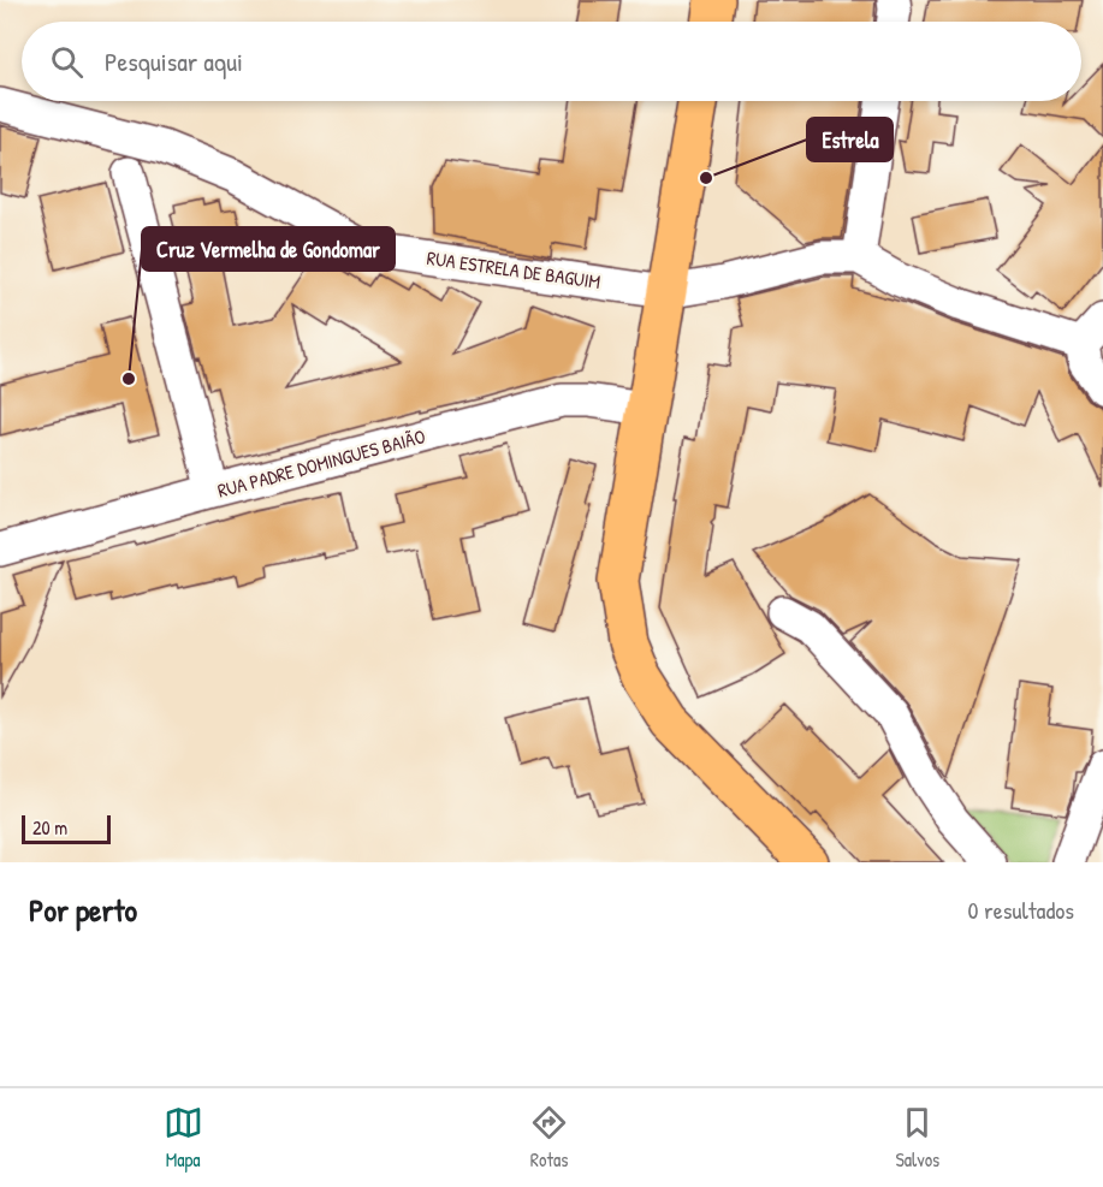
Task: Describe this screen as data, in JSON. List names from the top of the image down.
{
  "streets": {
    "street": ["RUA ESTRELA DE BAGUIM", "RUA PADRE DOMINGUES BAIÃO"]
  },
  "places": ["Estrela", "Cruz Vermelha de Gondomar"],
  "scale_bar": "20 m",
  "page": {
    "search": "Pesquisar aqui",
    "scale": "20 m",
    "heading": ["Por perto", "0 resultados"],
    "nav": ["Mapa", "Rotas", "Salvos"]
  }
}
